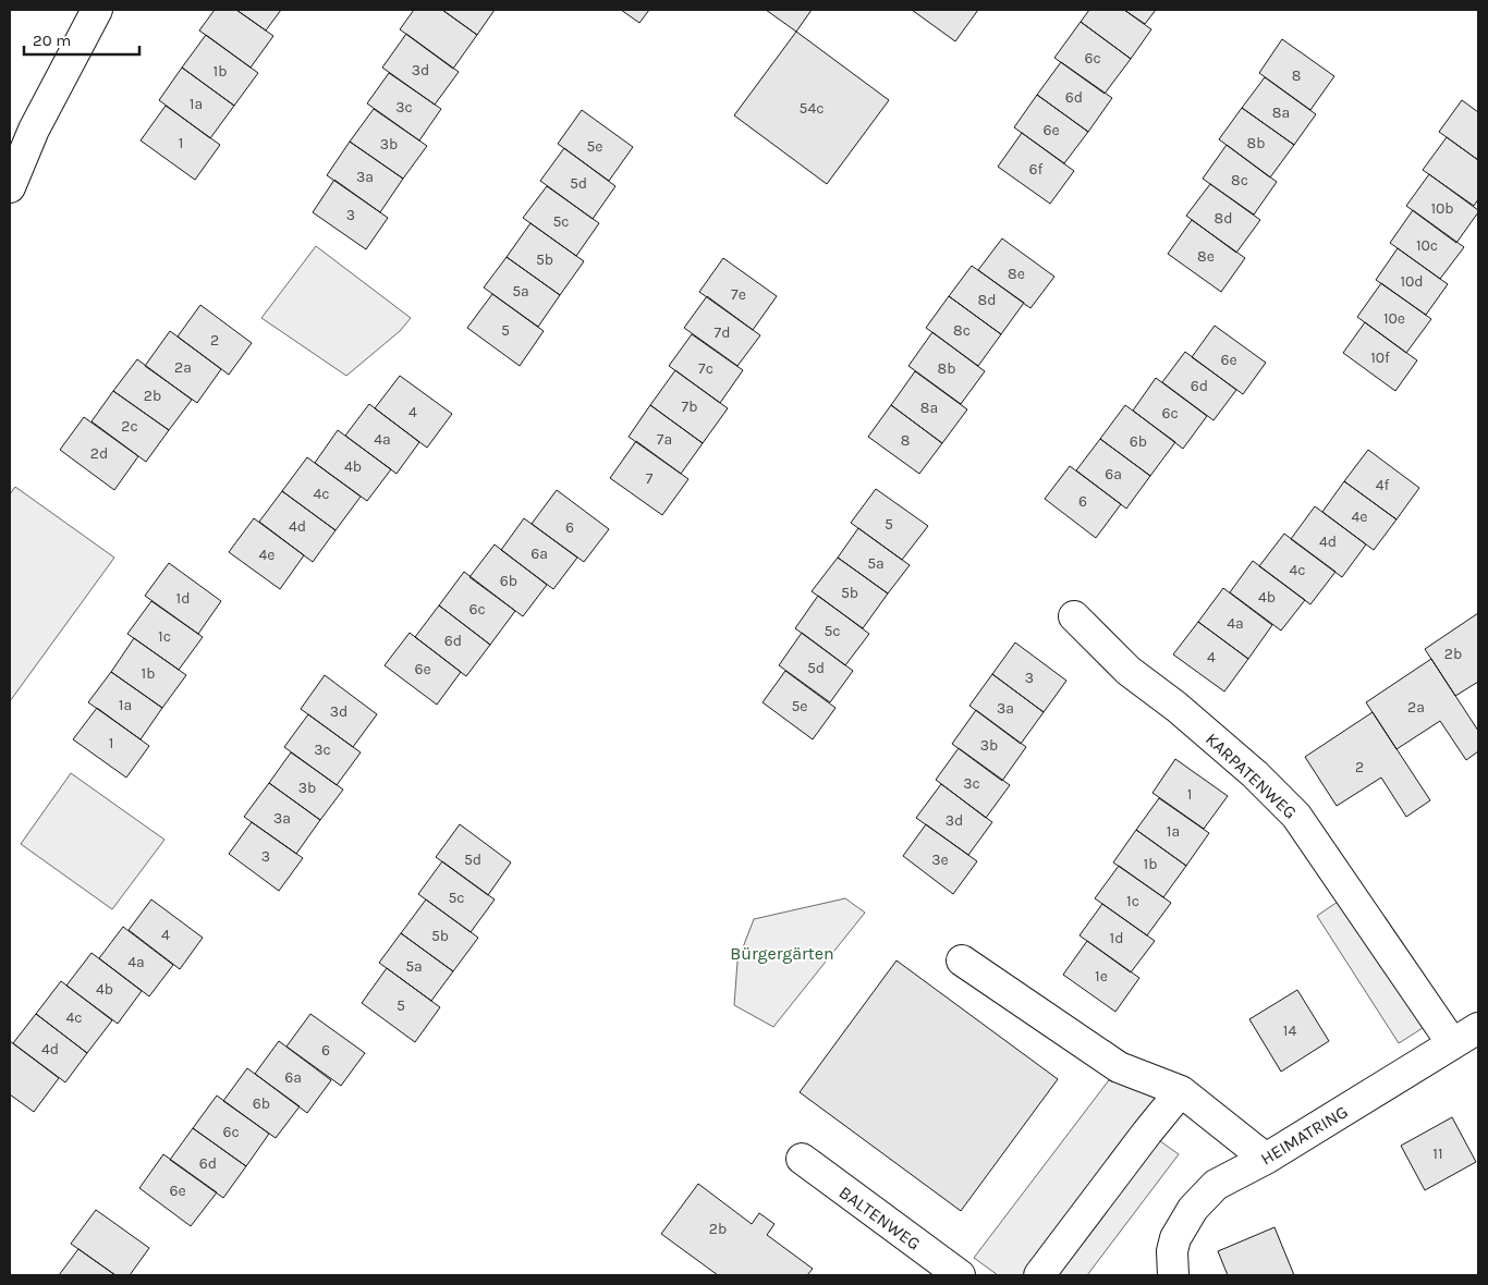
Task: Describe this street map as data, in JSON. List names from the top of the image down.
{
  "streets": {
    "street": ["KARPATENWEG", "HEIMATRING", "BALTENWEG"]
  },
  "crossings": [
    ["KARPATENWEG", "HEIMATRING"]
  ],
  "parks": ["Bürgergärten"],
  "house_numbers": [
    "6c",
    "3d",
    "1b",
    "8",
    "6d",
    "1a",
    "3c",
    "54c",
    "8a",
    "6e",
    "1",
    "8b",
    "3b",
    "5e",
    "6f",
    "3a",
    "8c",
    "5d",
    "10b",
    "3",
    "8d",
    "5c",
    "10c",
    "8e",
    "5b",
    "8e",
    "10d",
    "5a",
    "7e",
    "8d",
    "10e",
    "5",
    "8c",
    "7d",
    "2",
    "10f",
    "6e",
    "2a",
    "7c",
    "8b",
    "6d",
    "2b",
    "7b",
    "8a",
    "4",
    "6c",
    "2c",
    "4a",
    "7a",
    "8",
    "6b",
    "2d",
    "4b",
    "6a",
    "7",
    "4f",
    "4c",
    "6",
    "4e",
    "5",
    "4d",
    "6",
    "4d",
    "6a",
    "4e",
    "5a",
    "4c",
    "6b",
    "5b",
    "4b",
    "1d",
    "6c",
    "4a",
    "5c",
    "1c",
    "6d",
    "2b",
    "4",
    "5d",
    "6e",
    "1b",
    "3",
    "1a",
    "5e",
    "2a",
    "3a",
    "3d",
    "1",
    "3b",
    "3c",
    "2",
    "3c",
    "3b",
    "1",
    "3a",
    "3d",
    "1a",
    "3",
    "5d",
    "3e",
    "1b",
    "5c",
    "1c",
    "4",
    "5b",
    "1d",
    "4a",
    "5a",
    "1e",
    "4b",
    "5",
    "4c",
    "14",
    "4d",
    "6",
    "6a",
    "6b",
    "6c",
    "11",
    "6d",
    "6e",
    "2b"
  ],
  "scale_bar": "20 m"
}
